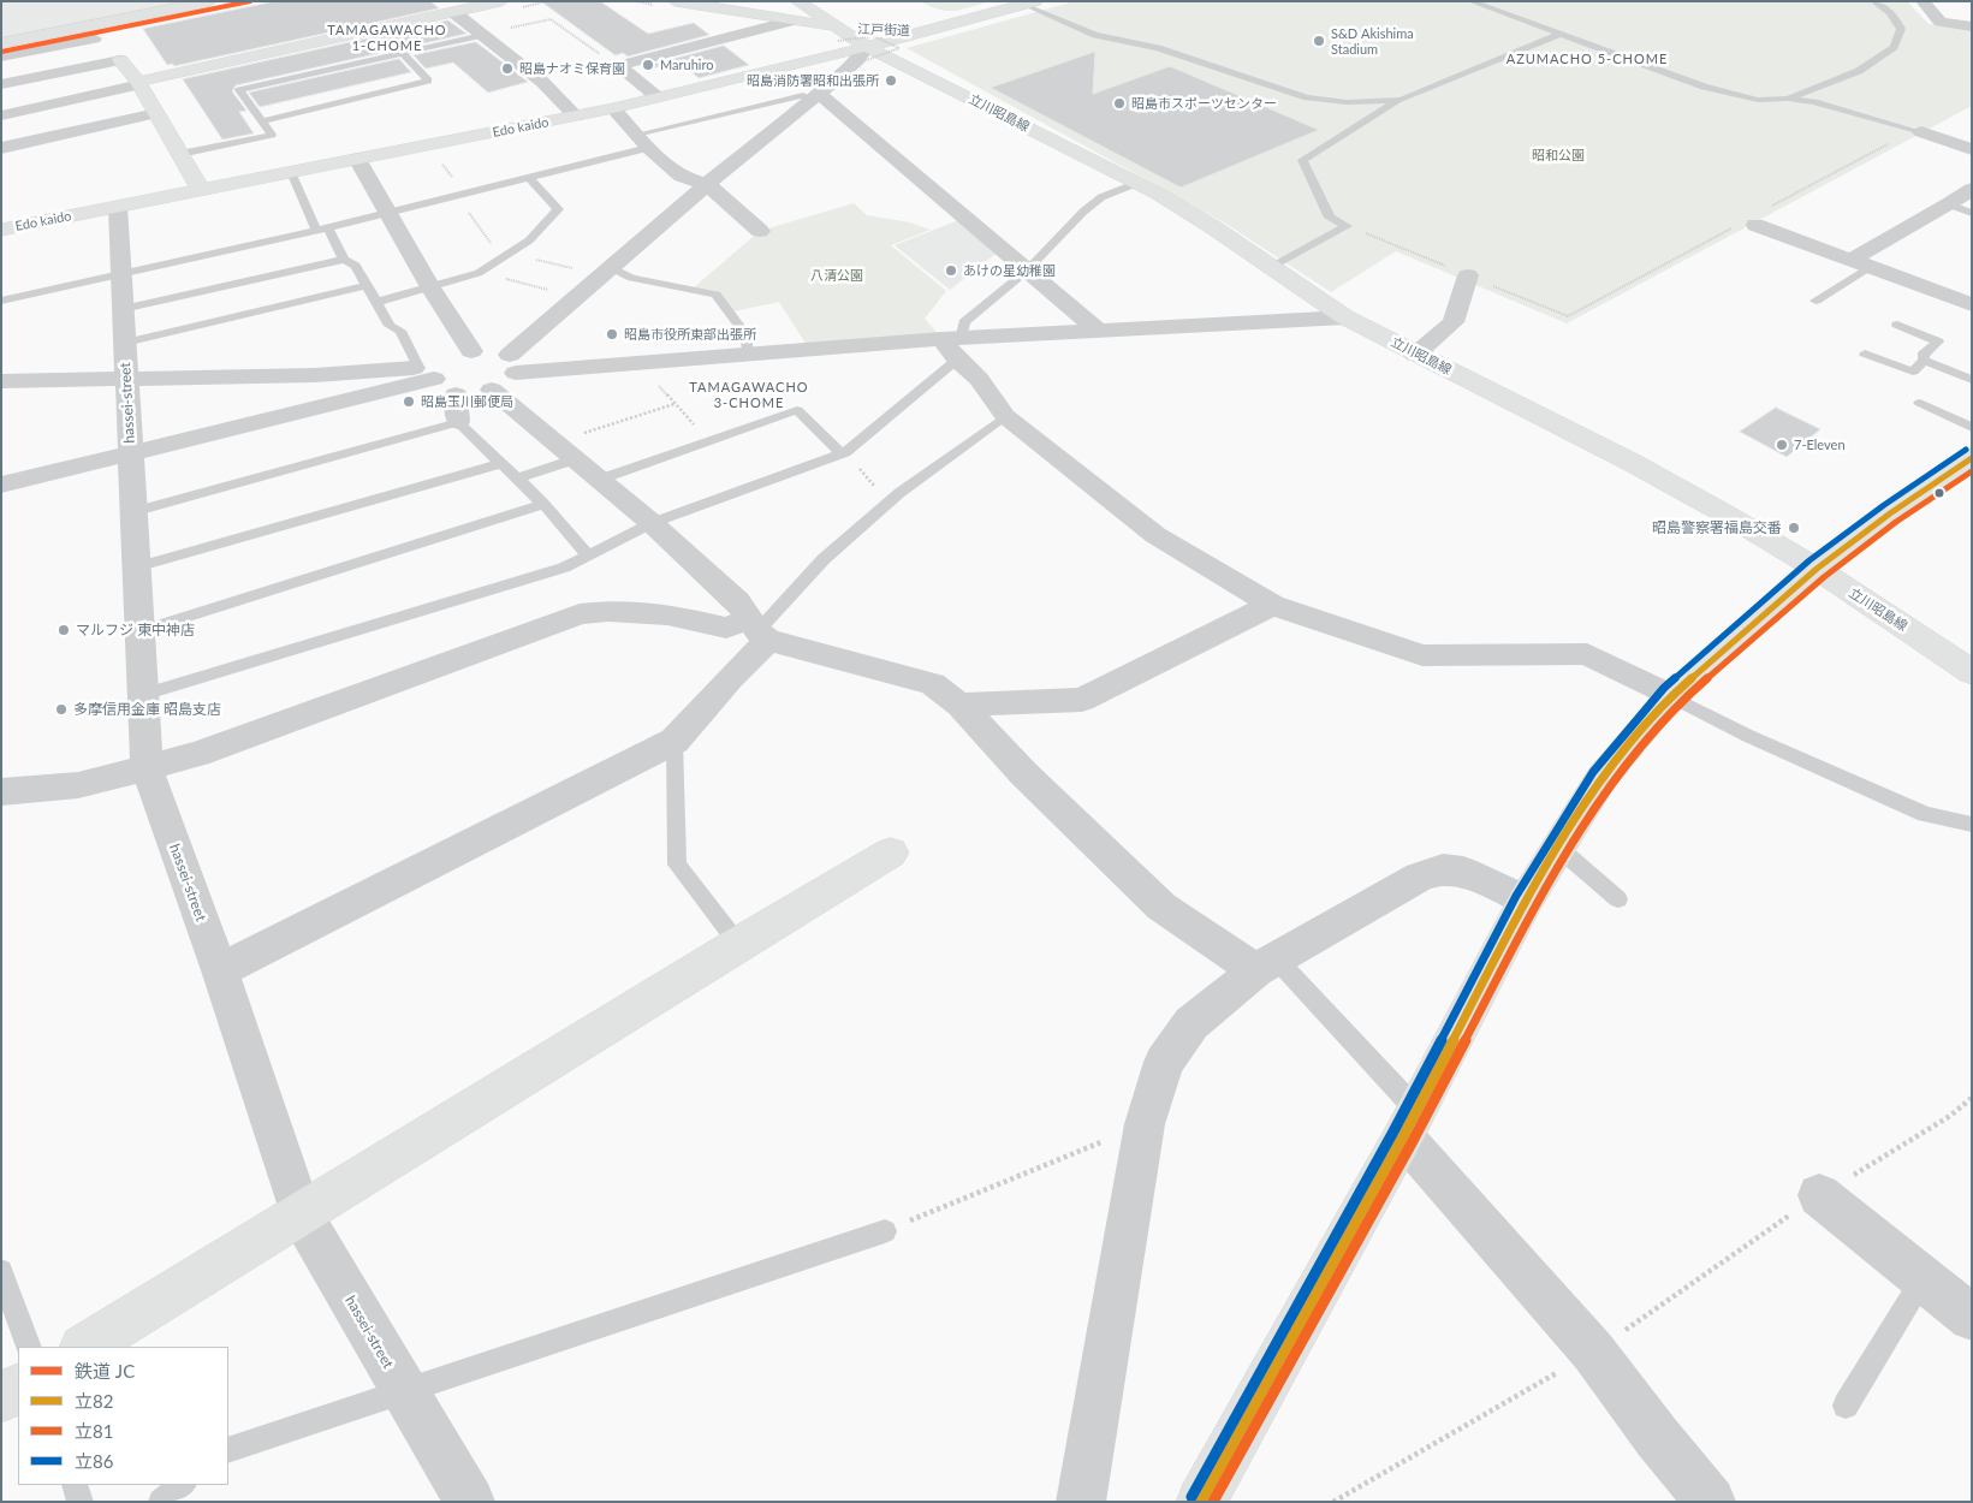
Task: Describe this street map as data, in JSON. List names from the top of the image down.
{
  "streets": {
    "main road": ["江戸街道", "立川昭島線", "Edo kaido"],
    "street": ["hassei-street"]
  },
  "crossings": [
    ["江戸街道", "立川昭島線"],
    ["江戸街道", "Edo kaido"],
    ["立川昭島線", "Edo kaido"],
    ["Edo kaido", "hassei-street"]
  ],
  "districts": ["TAMAGAWACHO 1-CHOME", "AZUMACHO 5-CHOME", "TAMAGAWACHO 3-CHOME"],
  "parks": ["昭和公園", "八清公園"],
  "places": [
    "S&D Akishima Stadium",
    "Maruhiro",
    "昭島ナオミ保育園",
    "昭島消防署昭和出張所",
    "昭島市スポーツセンター",
    "あけの星幼稚園",
    "昭島市役所東部出張所",
    "昭島玉川郵便局",
    "7-Eleven",
    "昭島警察署福島交番",
    "マルフジ 東中神店",
    "多摩信用金庫 昭島支店"
  ],
  "lines": [
    "rail line JC",
    "transit line 立86",
    "transit line 立82",
    "transit line 立81"
  ],
  "legend": [
    "鉄道 JC",
    "立82",
    "立81",
    "立86"
  ]
}
